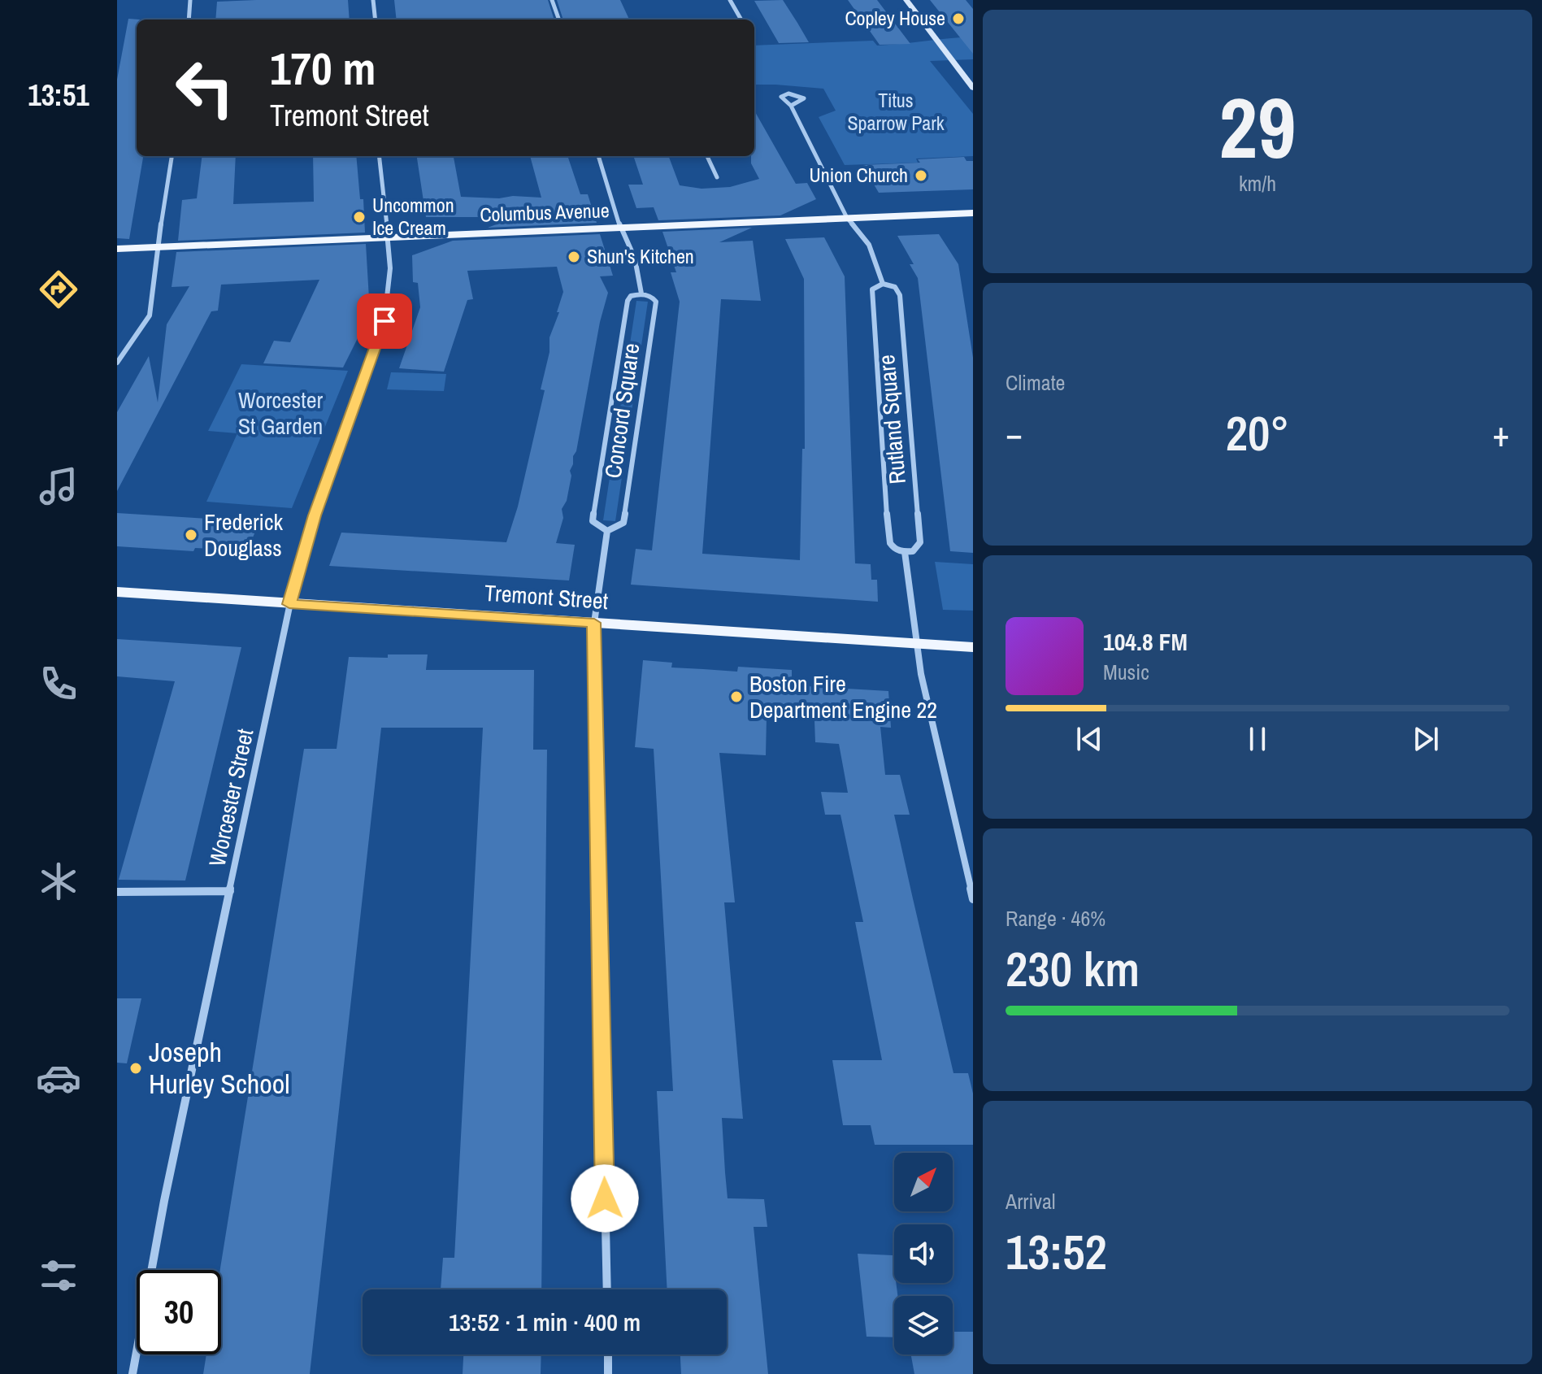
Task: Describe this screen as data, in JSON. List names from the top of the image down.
{
  "streets": {
    "main road": ["Columbus Avenue", "Tremont Street"],
    "street": ["Concord Square", "Rutland Square", "Worcester Street"]
  },
  "crossings": [
    ["Columbus Avenue", "Concord Square"],
    ["Columbus Avenue", "Rutland Square"],
    ["Columbus Avenue", "Worcester Street"],
    ["Rutland Square", "Tremont Street"],
    ["Tremont Street", "Worcester Street"]
  ],
  "parks": ["Titus Sparrow Park", "Worcester St Garden"],
  "places": [
    "Copley House",
    "Union Church",
    "Uncommon Ice Cream",
    "Shun's Kitchen",
    "Frederick Douglass",
    "Boston Fire Department Engine 22",
    "Joseph Hurley School"
  ],
  "north": "top right",
  "page": {
    "tabs": "13:51",
    "tile": [
      ["29", "km/h"],
      "Climate",
      ["Range · 46%", "230 km"],
      ["Arrival", "13:52"]
    ],
    "turn": ["170 m", "Tremont Street"],
    "heat": ["−", "20°", "+"],
    "song": ["104.8 FM", "Music"],
    "limit": "30",
    "trip": "13:52 · 1 min · 400 m"
  }
}
